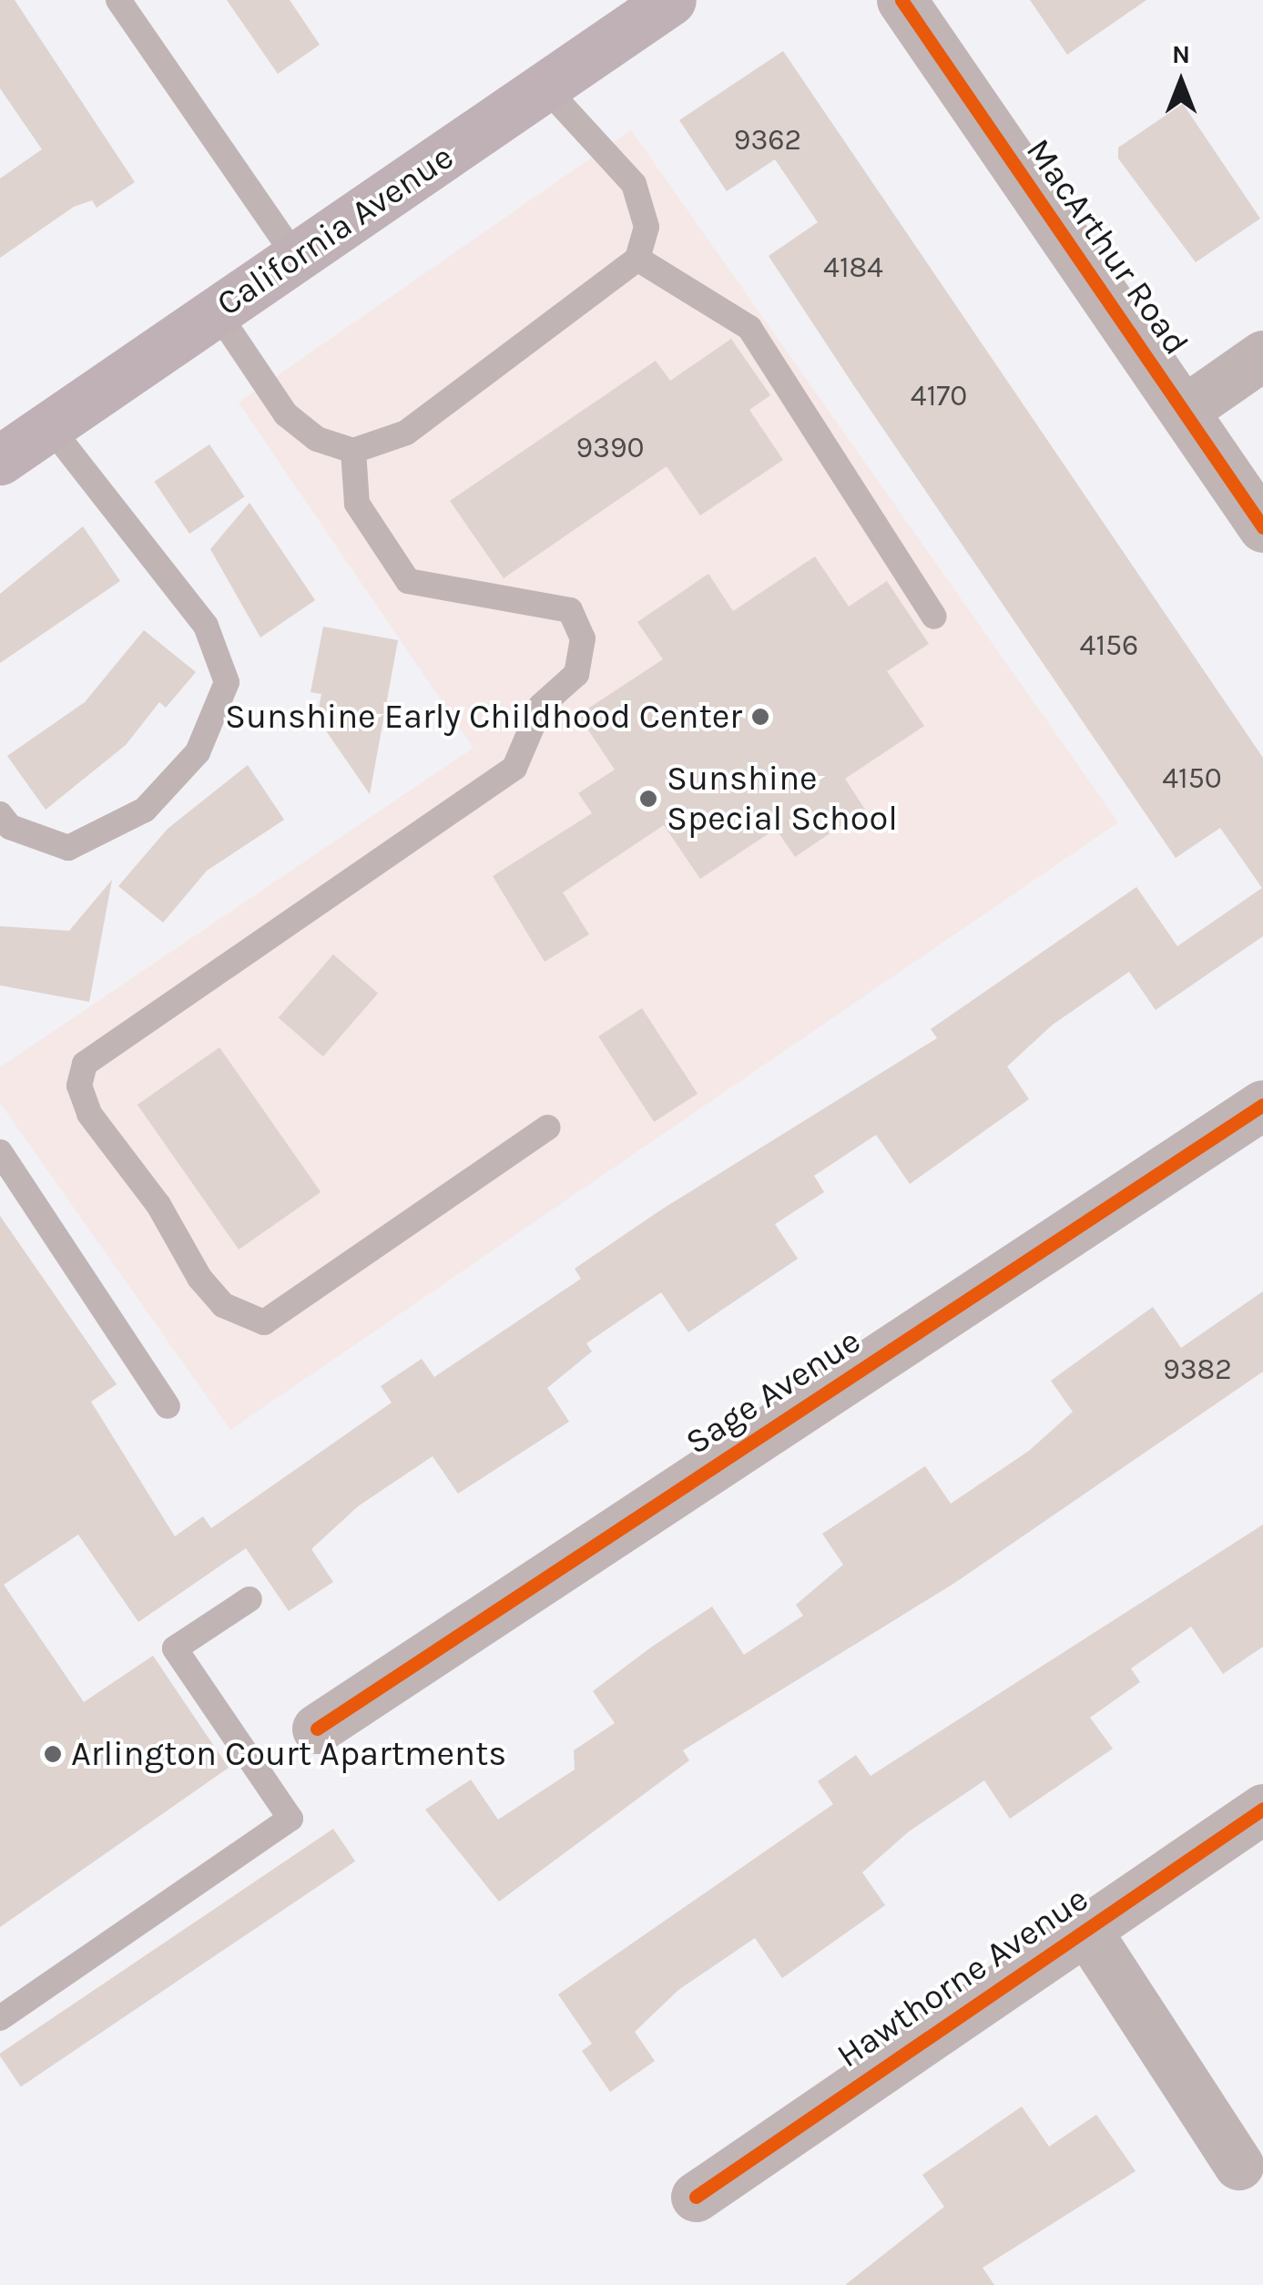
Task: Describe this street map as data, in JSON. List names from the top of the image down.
{
  "streets": {
    "main road": ["California Avenue"],
    "street": ["MacArthur Road", "Sage Avenue", "Hawthorne Avenue"]
  },
  "places": ["Sunshine Early Childhood Center", "Sunshine Special School", "Arlington Court Apartments"],
  "house_numbers": [
    "9362",
    "4184",
    "4170",
    "9390",
    "4156",
    "4150",
    "9382"
  ],
  "north": "top"
}
